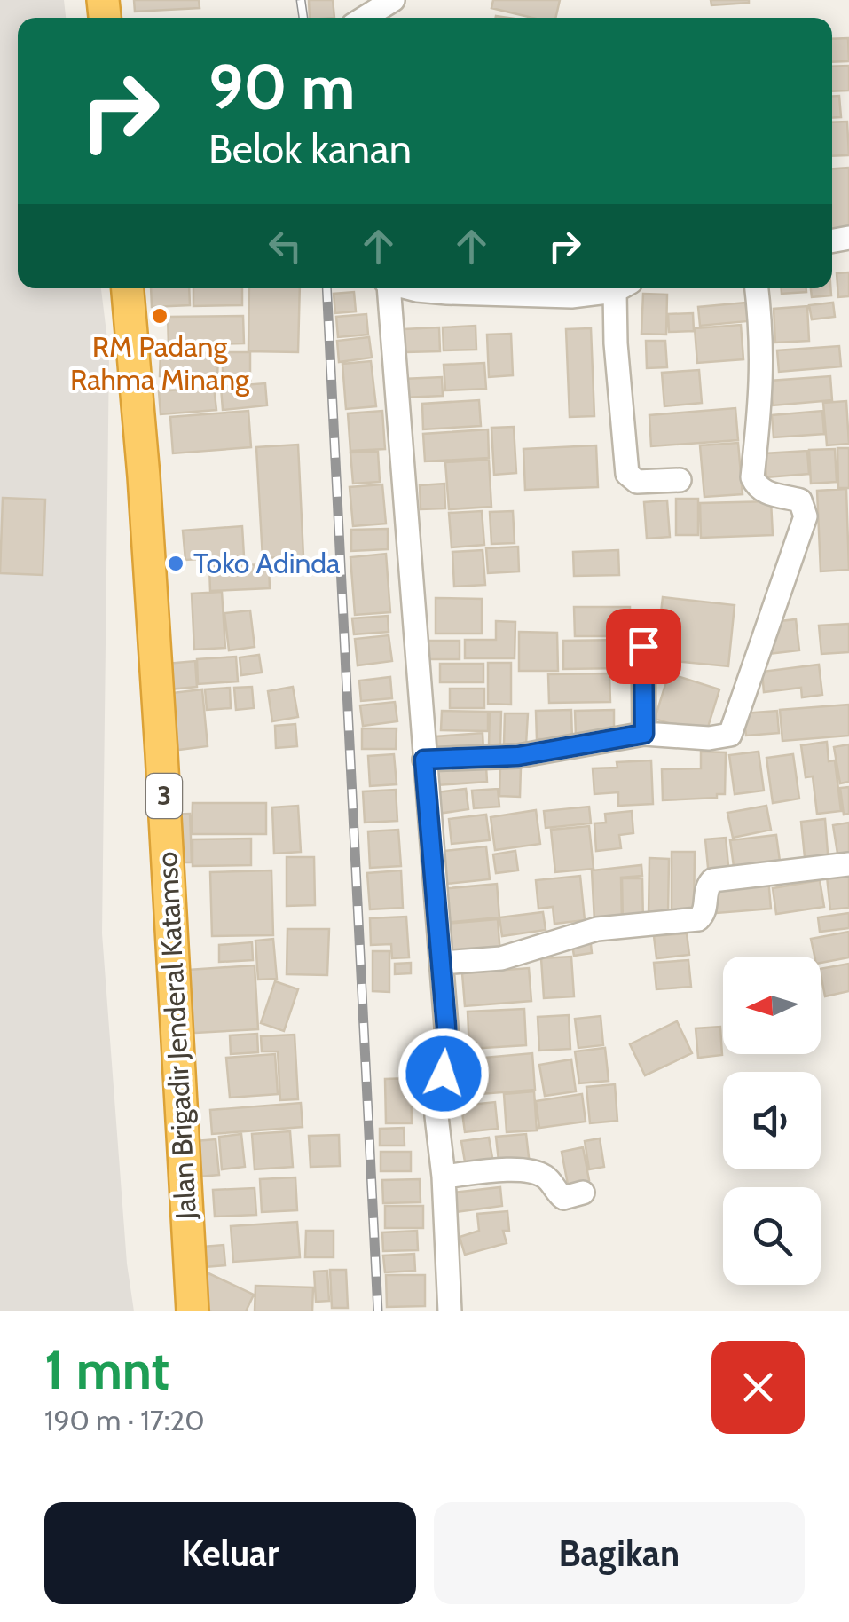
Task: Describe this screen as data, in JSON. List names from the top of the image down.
{
  "streets": {
    "highway": ["3", "Jalan Brigadir Jenderal Katamso"]
  },
  "places": ["RM Padang Rahma Minang", "Toko Adinda"],
  "north": "left",
  "page": {
    "turn": ["90 m", "Belok kanan"],
    "heading": ["1 mnt", "190 m · 17:20"],
    "buttons": ["Keluar", "Bagikan"]
  }
}
